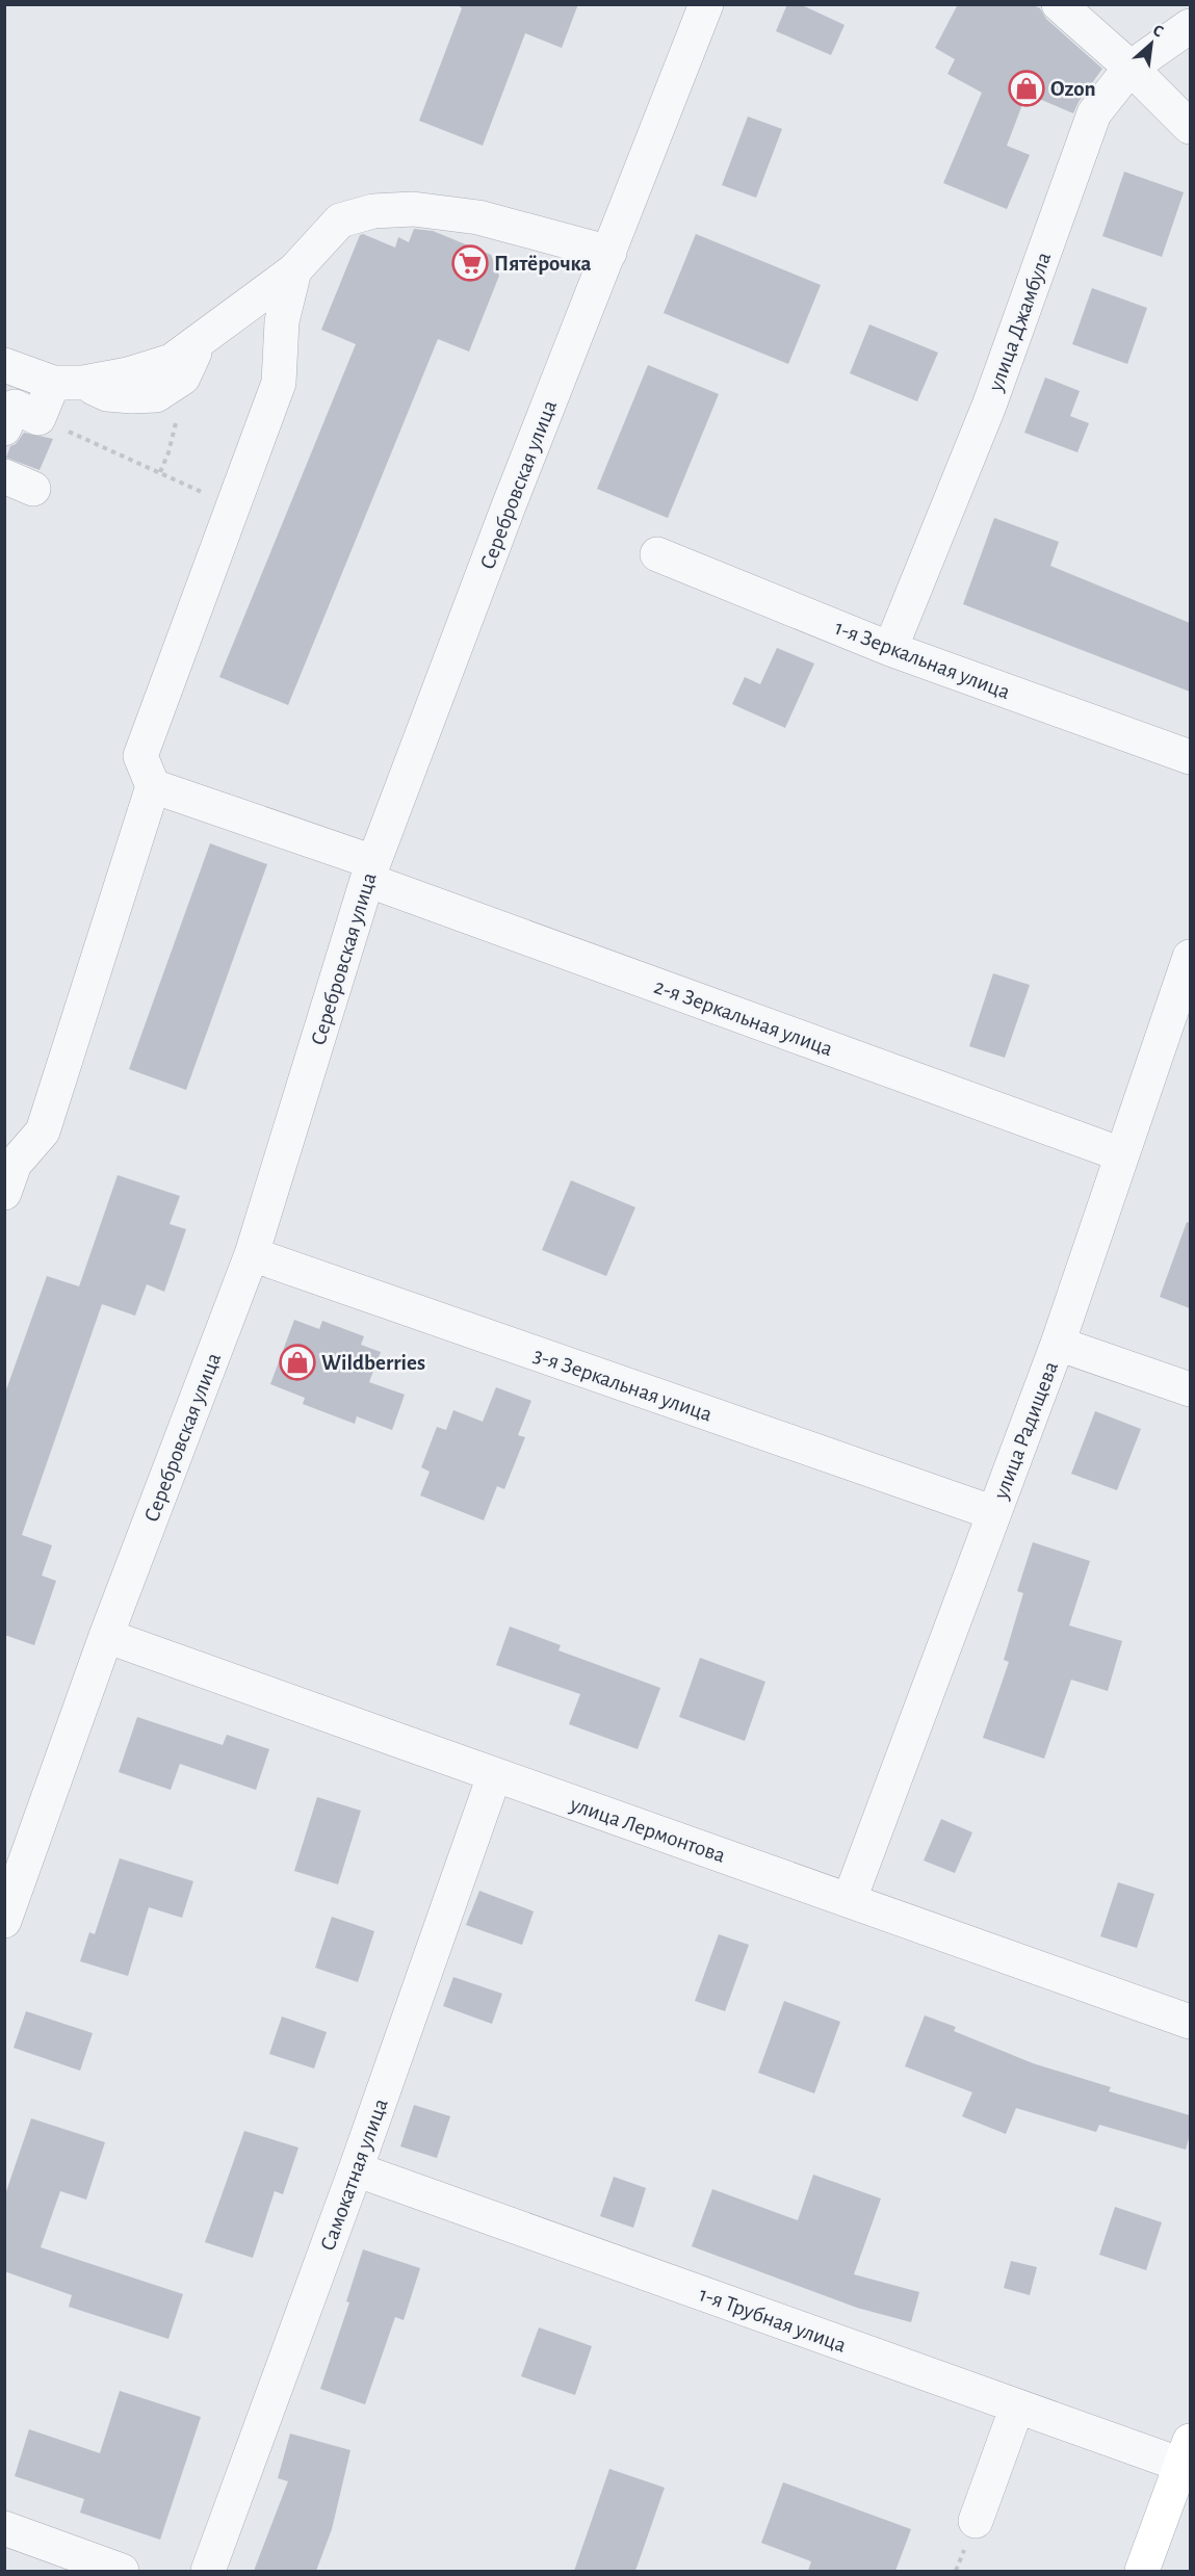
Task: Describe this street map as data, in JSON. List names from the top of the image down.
{
  "streets": {
    "street": [
      "улица Джамбула",
      "Серебровская улица",
      "1-я Зеркальная улица",
      "2-я Зеркальная улица",
      "3-я Зеркальная улица",
      "улица Радищева",
      "улица Лермонтова",
      "Самокатная улица",
      "1-я Трубная улица"
    ]
  },
  "crossings": [
    ["улица Джамбула", "1-я Зеркальная улица"],
    ["Серебровская улица", "2-я Зеркальная улица"],
    ["Серебровская улица", "3-я Зеркальная улица"],
    ["Серебровская улица", "улица Лермонтова"],
    ["2-я Зеркальная улица", "улица Радищева"],
    ["3-я Зеркальная улица", "улица Радищева"],
    ["улица Радищева", "улица Лермонтова"],
    ["улица Лермонтова", "Самокатная улица"],
    ["Самокатная улица", "1-я Трубная улица"]
  ],
  "places": {
    "shop": ["Ozon", "Wildberries"],
    "supermarket": ["Пятёрочка"]
  },
  "north": "top right"
}
